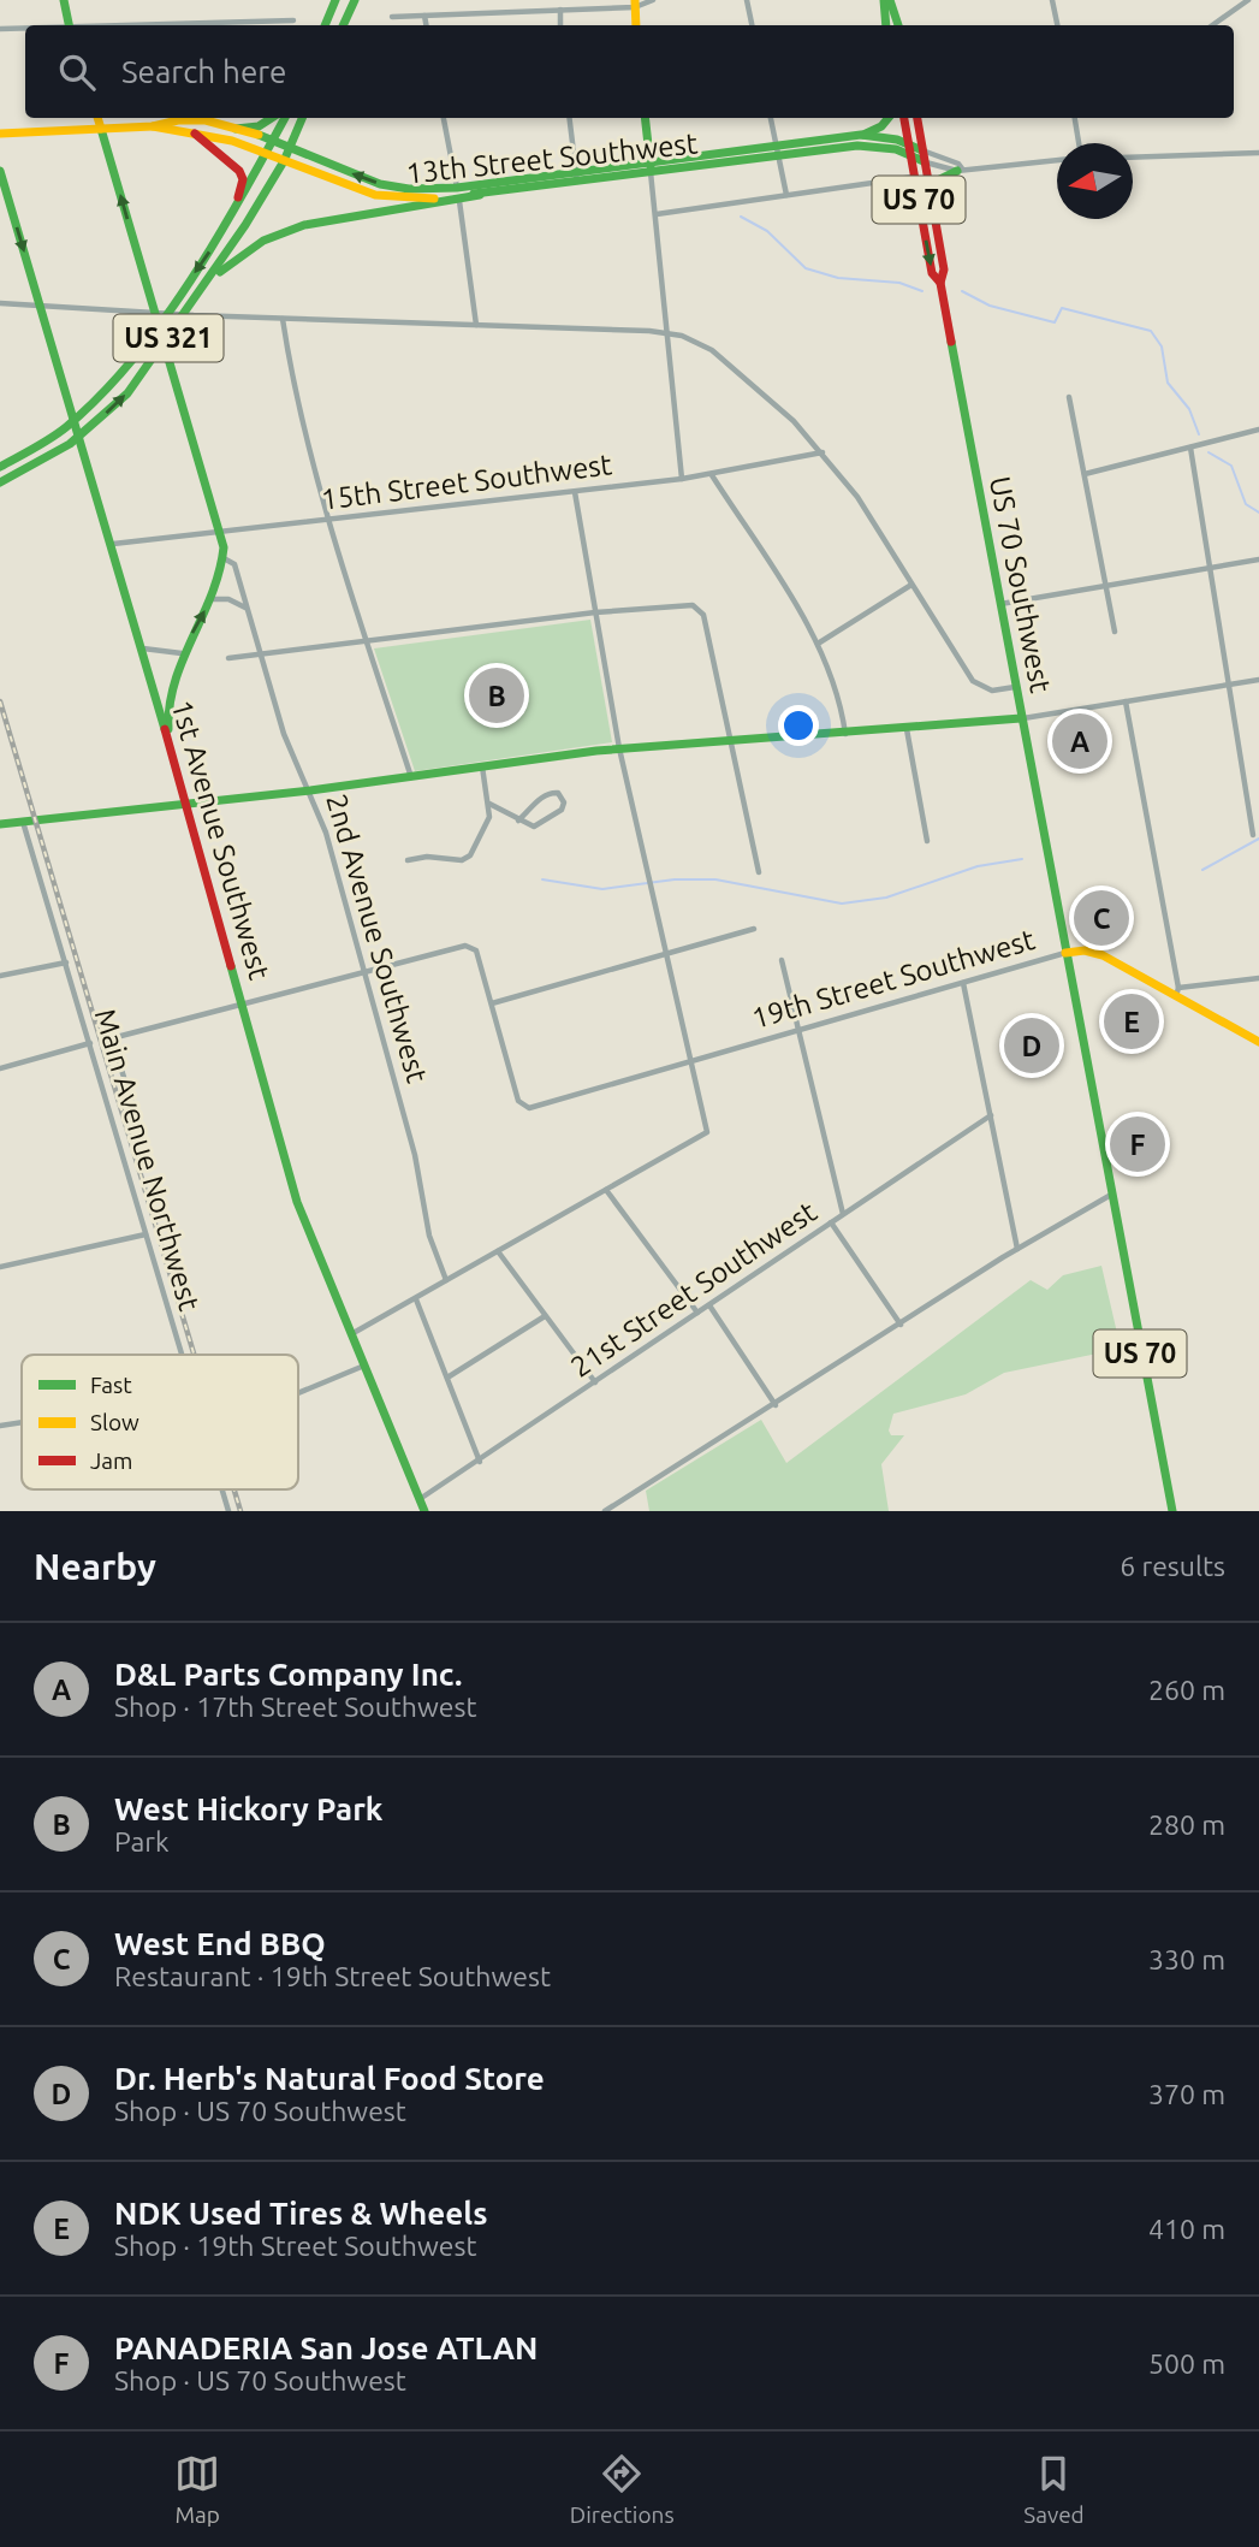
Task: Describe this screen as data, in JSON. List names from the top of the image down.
{
  "streets": {
    "main road": [
      "13th Street Southwest",
      "US 70",
      "US 321",
      "US 70 Southwest",
      "1st Avenue Southwest",
      "2nd Avenue Southwest",
      "19th Street Southwest"
    ],
    "street": ["15th Street Southwest", "Main Avenue Northwest", "21st Street Southwest"]
  },
  "crossings": [
    ["13th Street Southwest", "US 321"],
    ["13th Street Southwest", "US 70 Southwest"],
    ["13th Street Southwest", "2nd Avenue Southwest"],
    ["US 70", "US 70 Southwest"],
    ["15th Street Southwest", "1st Avenue Southwest"],
    ["15th Street Southwest", "2nd Avenue Southwest"],
    ["US 70 Southwest", "19th Street Southwest"],
    ["1st Avenue Southwest", "2nd Avenue Southwest"],
    ["1st Avenue Southwest", "21st Street Southwest"]
  ],
  "legend": ["Fast", "Slow", "Jam"],
  "north": "left",
  "page": {
    "search": "Search here",
    "pins": [
      "B",
      "A",
      "C",
      "E",
      "D",
      "F"
    ],
    "heading": ["Nearby", "6 results"],
    "list": [
      {
        "mark": "A",
        "name": "D&L Parts Company Inc.",
        "note": "Shop · 17th Street Southwest",
        "value": "260 m"
      },
      {
        "mark": "B",
        "name": "West Hickory Park",
        "note": "Park",
        "value": "280 m"
      },
      {
        "mark": "C",
        "name": "West End BBQ",
        "note": "Restaurant · 19th Street Southwest",
        "value": "330 m"
      },
      {
        "mark": "D",
        "name": "Dr. Herb's Natural Food Store",
        "note": "Shop · US 70 Southwest",
        "value": "370 m"
      },
      {
        "mark": "E",
        "name": "NDK Used Tires & Wheels",
        "note": "Shop · 19th Street Southwest",
        "value": "410 m"
      },
      {
        "mark": "F",
        "name": "PANADERIA San Jose ATLAN",
        "note": "Shop · US 70 Southwest",
        "value": "500 m"
      }
    ],
    "nav": ["Map", "Directions", "Saved"]
  }
}
